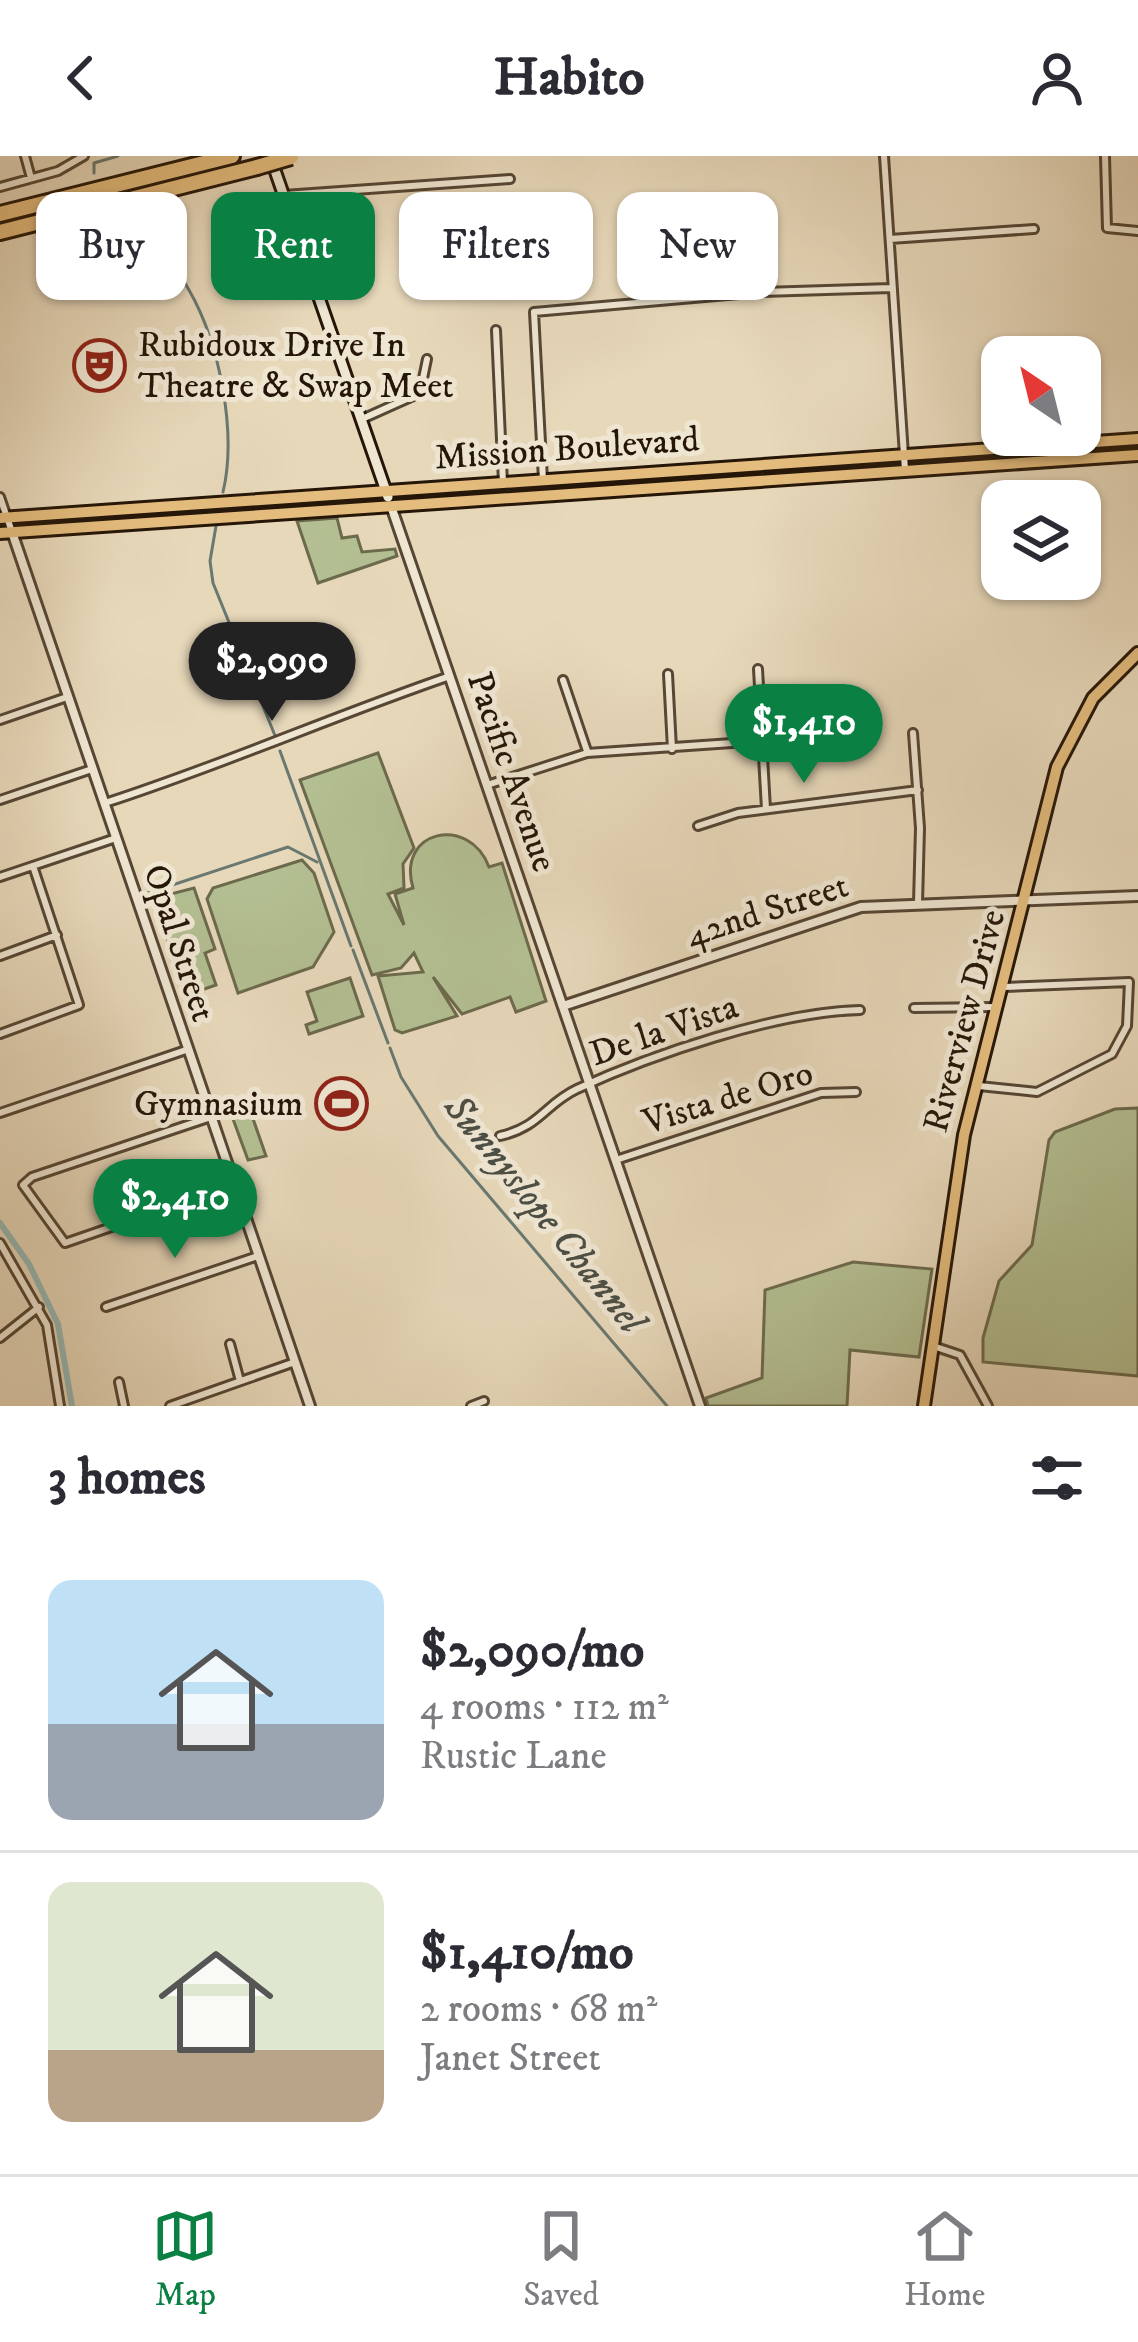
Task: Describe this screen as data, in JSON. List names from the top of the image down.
{
  "streets": {
    "main road": ["Mission Boulevard", "Pacific Avenue", "Riverview Drive"],
    "street": [
      "42nd Street",
      "Opal Street",
      "De la Vista",
      "Vista de Oro"
    ]
  },
  "crossings": [
    ["Mission Boulevard", "Pacific Avenue"],
    ["Mission Boulevard", "Opal Street"],
    ["Pacific Avenue", "42nd Street"],
    ["Pacific Avenue", "De la Vista"],
    ["Pacific Avenue", "Vista de Oro"],
    ["42nd Street", "Riverview Drive"]
  ],
  "water": ["Sunnyslope Channel"],
  "places": {
    "theatre": ["Rubidoux Drive In Theatre & Swap Meet"],
    "sports": ["Gymnasium"]
  },
  "north": "top left",
  "page": {
    "header": "Habito",
    "chip": [
      "Buy",
      "Rent",
      "Filters",
      "New"
    ],
    "price": ["$2,090", "$1,410", "$2,410"],
    "heading": "3 homes",
    "list": [
      {
        "name": "$2,090/mo",
        "note": "4 rooms · 112 m² · Rustic Lane"
      },
      {
        "name": "$1,410/mo",
        "note": "2 rooms · 68 m² · Janet Street"
      }
    ],
    "tabs": ["Map", "Saved", "Home"]
  }
}
